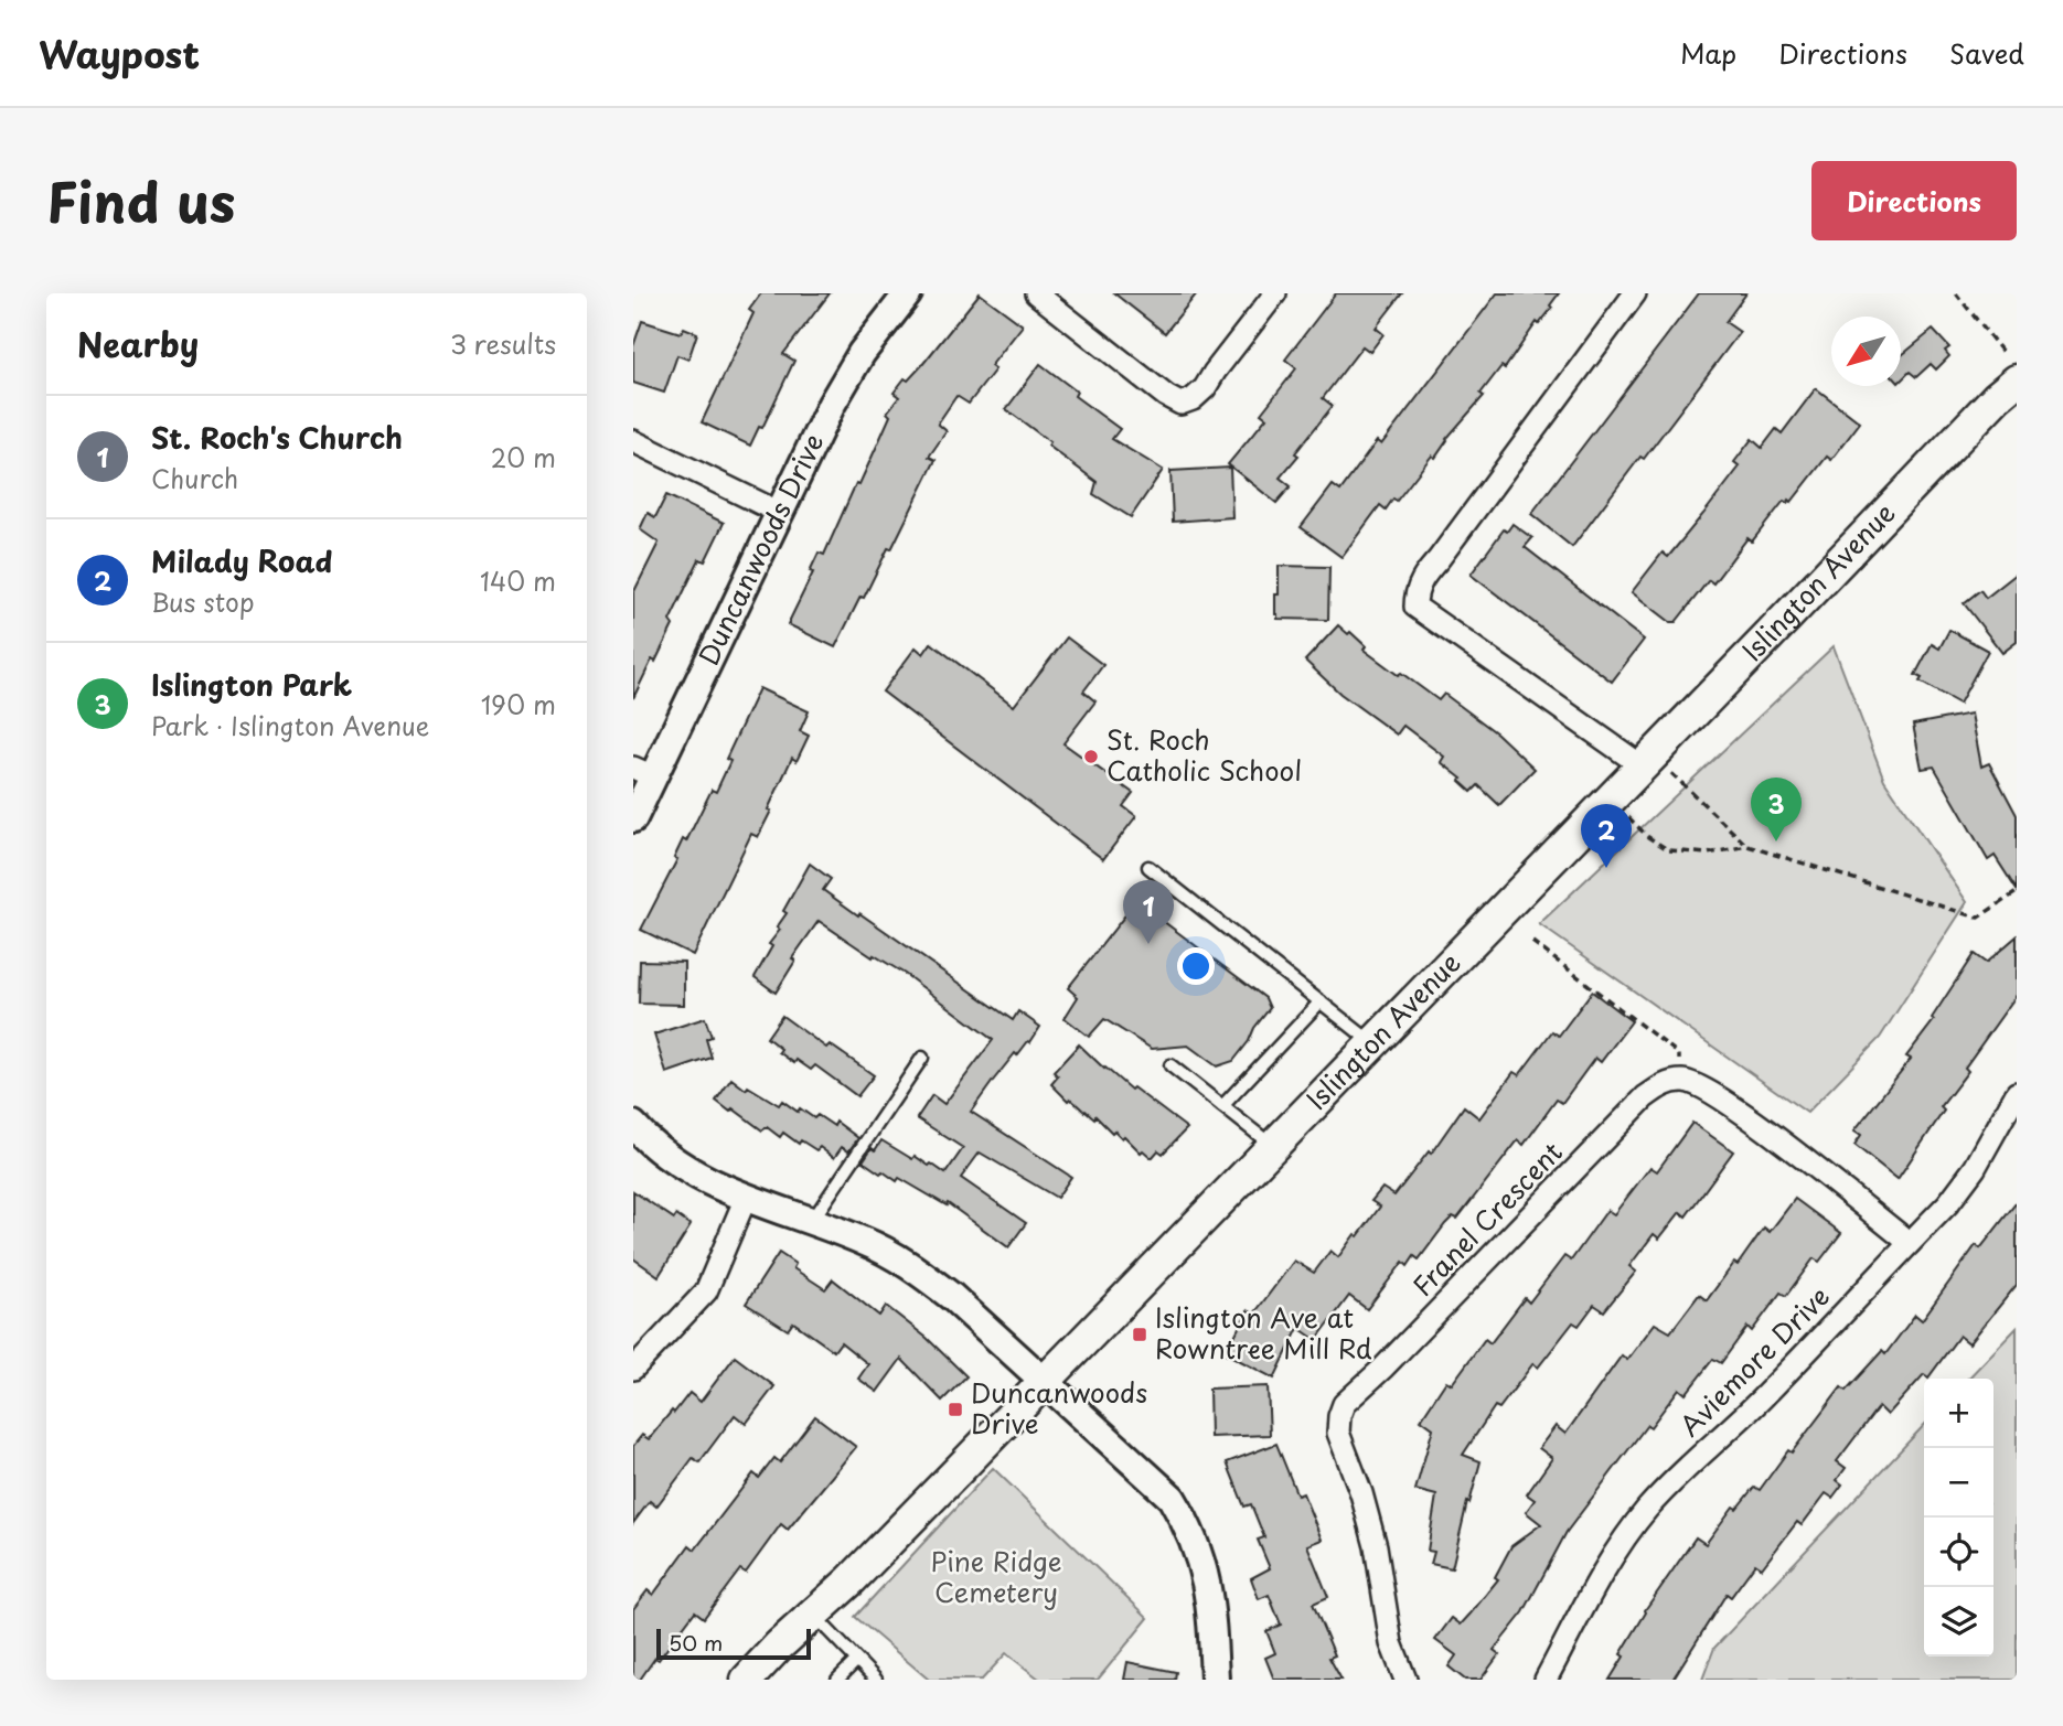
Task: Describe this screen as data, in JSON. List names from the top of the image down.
{
  "streets": {
    "main road": ["Islington Avenue"],
    "street": ["Duncanwoods Drive", "Franel Crescent", "Aviemore Drive"]
  },
  "parks": ["Pine Ridge Cemetery"],
  "places": {
    "other": ["St. Roch Catholic School"],
    "transit": ["Islington Ave at Rowntree Mill Rd", "Duncanwoods Drive"]
  },
  "scale_bar": "50 m",
  "north": "bottom left",
  "page": {
    "header": "Waypost",
    "nav": ["Map", "Directions", "Saved"],
    "title": "Find us",
    "buttons": "Directions",
    "heading": ["Nearby", "3 results"],
    "list": [
      {
        "mark": "1",
        "name": "St. Roch's Church",
        "note": "Church",
        "value": "20 m"
      },
      {
        "mark": "2",
        "name": "Milady Road",
        "note": "Bus stop",
        "value": "140 m"
      },
      {
        "mark": "3",
        "name": "Islington Park",
        "note": "Park · Islington Avenue",
        "value": "190 m"
      }
    ],
    "pins": ["3", "2", "1"],
    "map_buttons": ["+", "−"],
    "scale": "50 m"
  }
}
